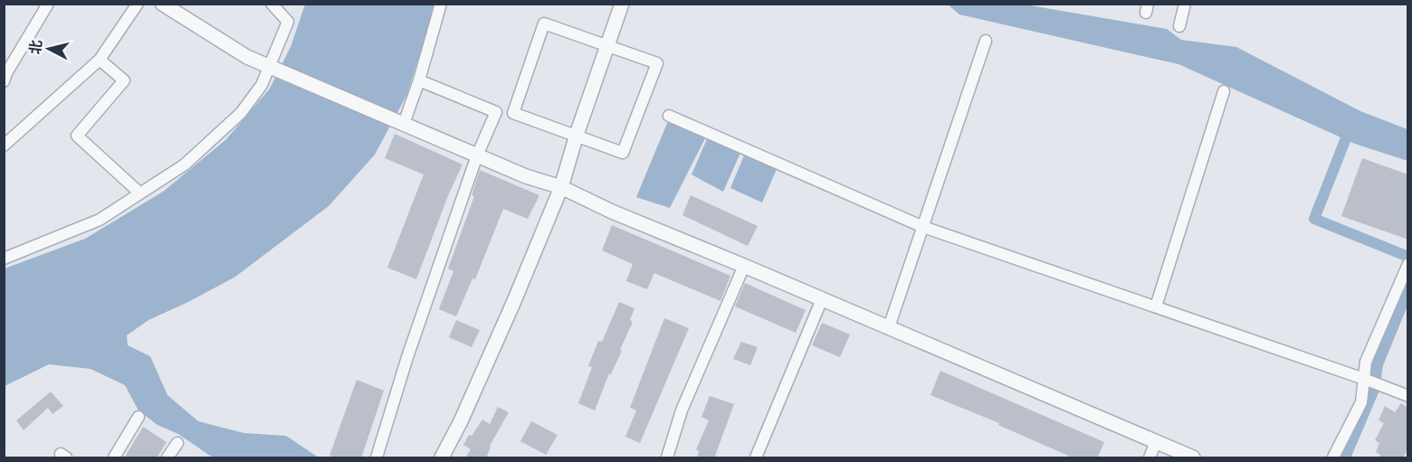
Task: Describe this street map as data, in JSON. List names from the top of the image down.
{
  "north": "left"
}
